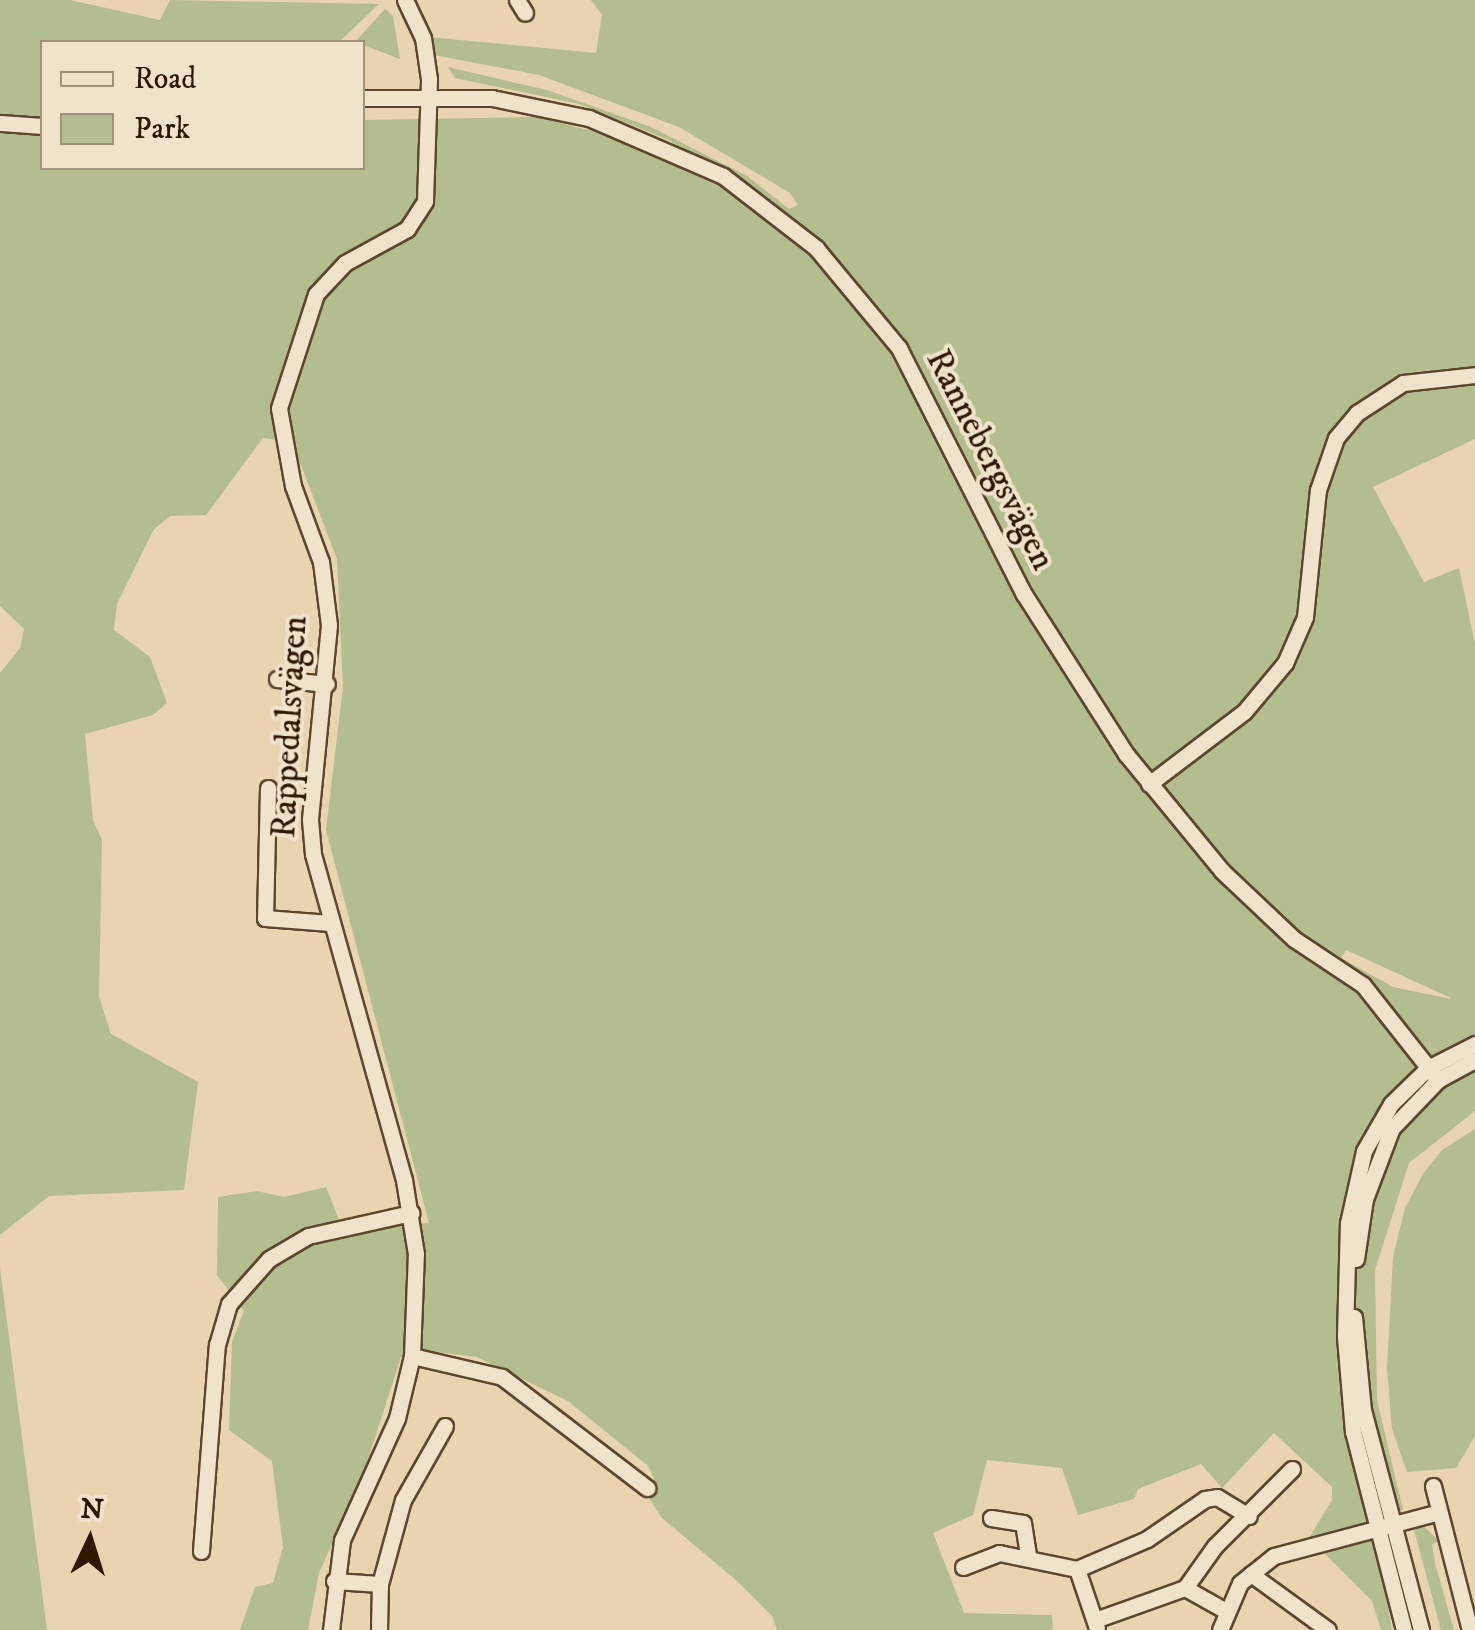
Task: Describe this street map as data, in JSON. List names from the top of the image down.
{
  "streets": {
    "street": ["Rannebergsvägen", "Rappedalsvägen"]
  },
  "crossings": [
    ["Rannebergsvägen", "Rappedalsvägen"]
  ],
  "legend": ["Road", "Park"],
  "north": "top"
}
